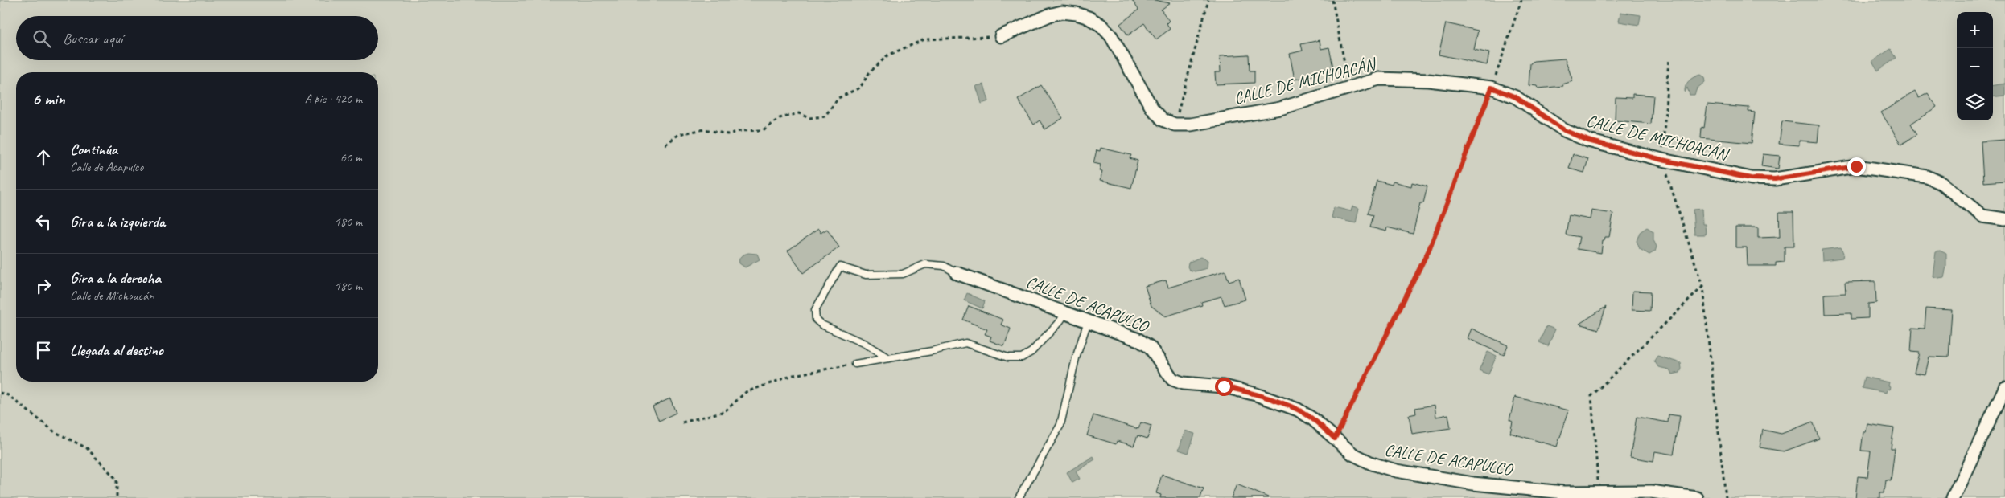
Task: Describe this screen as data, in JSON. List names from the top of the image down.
{
  "streets": {
    "street": ["CALLE DE MICHOACÁN", "CALLE DE ACAPULCO"]
  },
  "page": {
    "map_buttons": ["+", "−"],
    "search": "Buscar aquí",
    "heading": ["6 min", "A pie · 420 m"],
    "list": [
      ["Continúa", "Calle de Acapulco", "60 m"],
      ["Gira a la izquierda", "180 m"],
      ["Gira a la derecha", "Calle de Michoacán", "180 m"],
      "Llegada al destino"
    ]
  }
}
